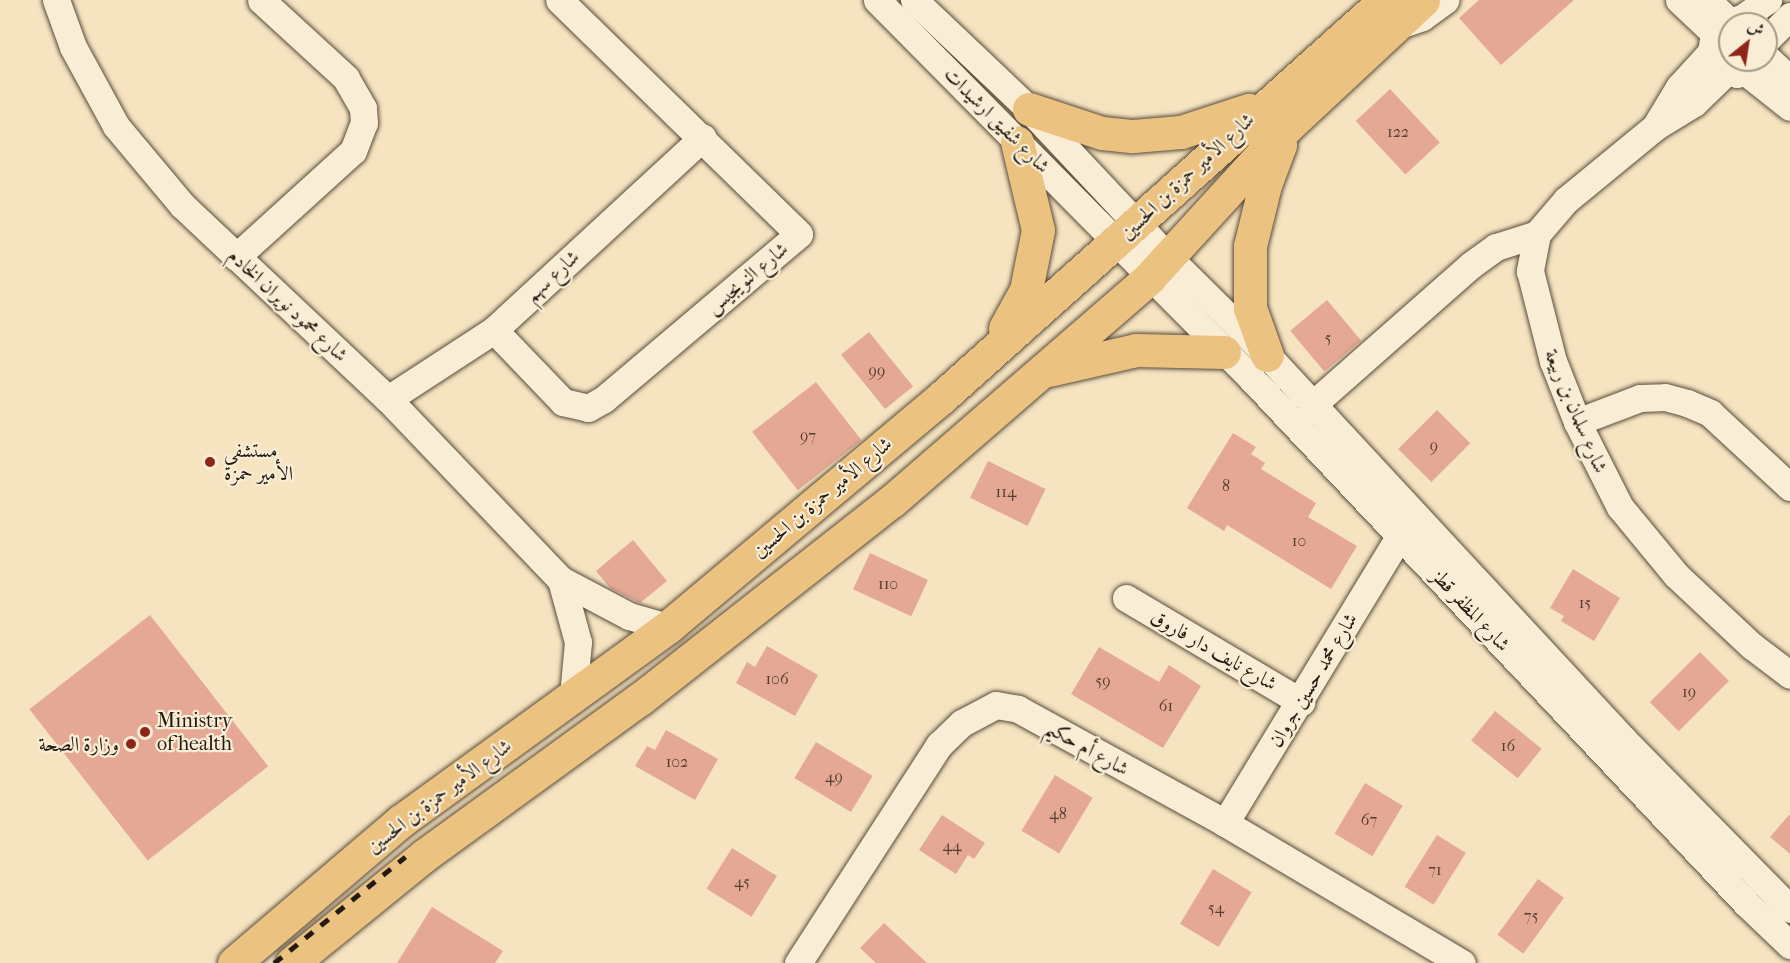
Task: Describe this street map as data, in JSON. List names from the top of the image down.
{
  "streets": {
    "main road": ["شارع الأمير حمزة بن الحسين"],
    "street": [
      "شارع شفيق ارشيدات",
      "شارع سهم",
      "شارع النويجيس",
      "شارع محمود نويران الخادم",
      "شارع سلمان بن ربيعة",
      "شارع المظفر قطز",
      "شارع نايف دار فاروق",
      "شارع محمد حسين جروان",
      "شارع أم حكيم"
    ]
  },
  "crossings": [
    ["شارع شفيق ارشيدات", "شارع الأمير حمزة بن الحسين"],
    ["شارع الأمير حمزة بن الحسين", "شارع محمود نويران الخادم"],
    ["شارع الأمير حمزة بن الحسين", "شارع المظفر قطز"],
    ["شارع سهم", "شارع النويجيس"],
    ["شارع سهم", "شارع محمود نويران الخادم"],
    ["شارع المظفر قطز", "شارع محمد حسين جروان"],
    ["شارع نايف دار فاروق", "شارع محمد حسين جروان"],
    ["شارع محمد حسين جروان", "شارع أم حكيم"]
  ],
  "places": ["مستشفى الأمير حمزة", "Ministry of health", "وزارة الصحة"],
  "house_numbers": [
    "122",
    "5",
    "99",
    "97",
    "9",
    "8",
    "114",
    "10",
    "110",
    "15",
    "106",
    "59",
    "19",
    "61",
    "16",
    "102",
    "49",
    "48",
    "67",
    "44",
    "71",
    "45",
    "54",
    "75"
  ],
  "north": "top right"
}
